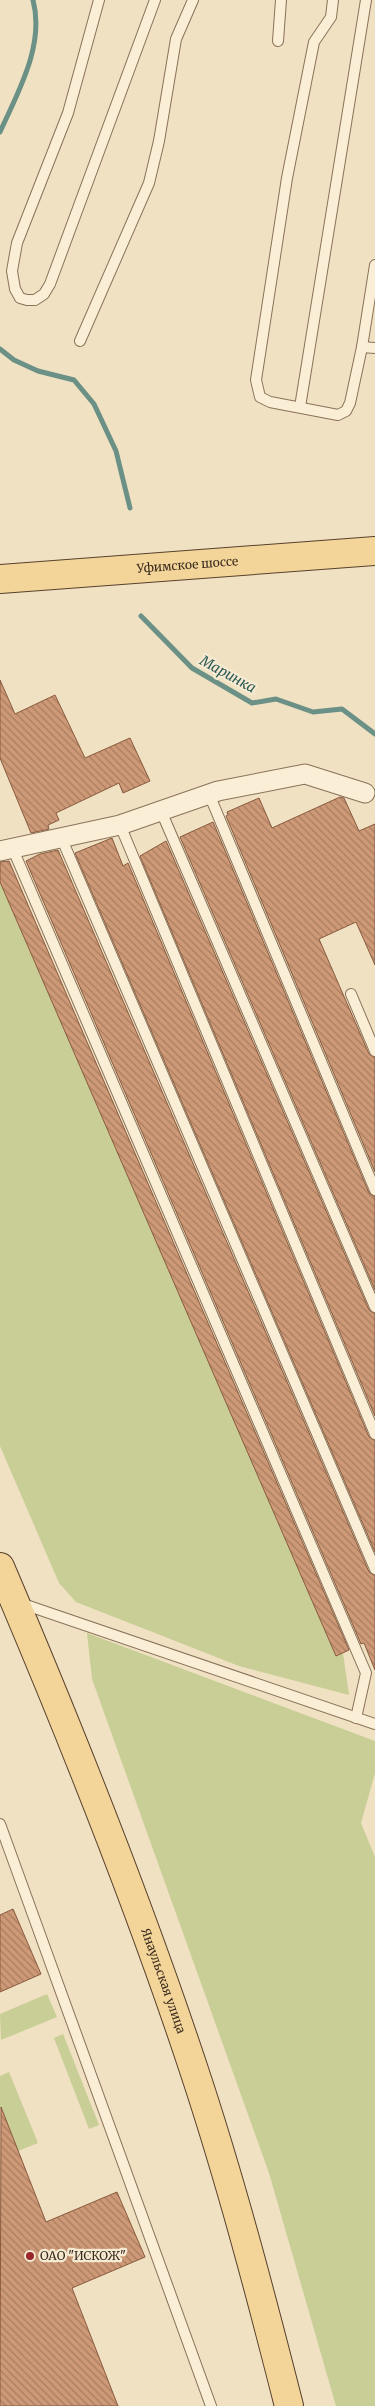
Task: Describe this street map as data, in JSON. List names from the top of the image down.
{
  "streets": {
    "main road": ["Уфимское шоссе", "Янаульская улица"]
  },
  "water": ["Маринка"],
  "places": ["ОАО \"ИСКОЖ\""]
}
